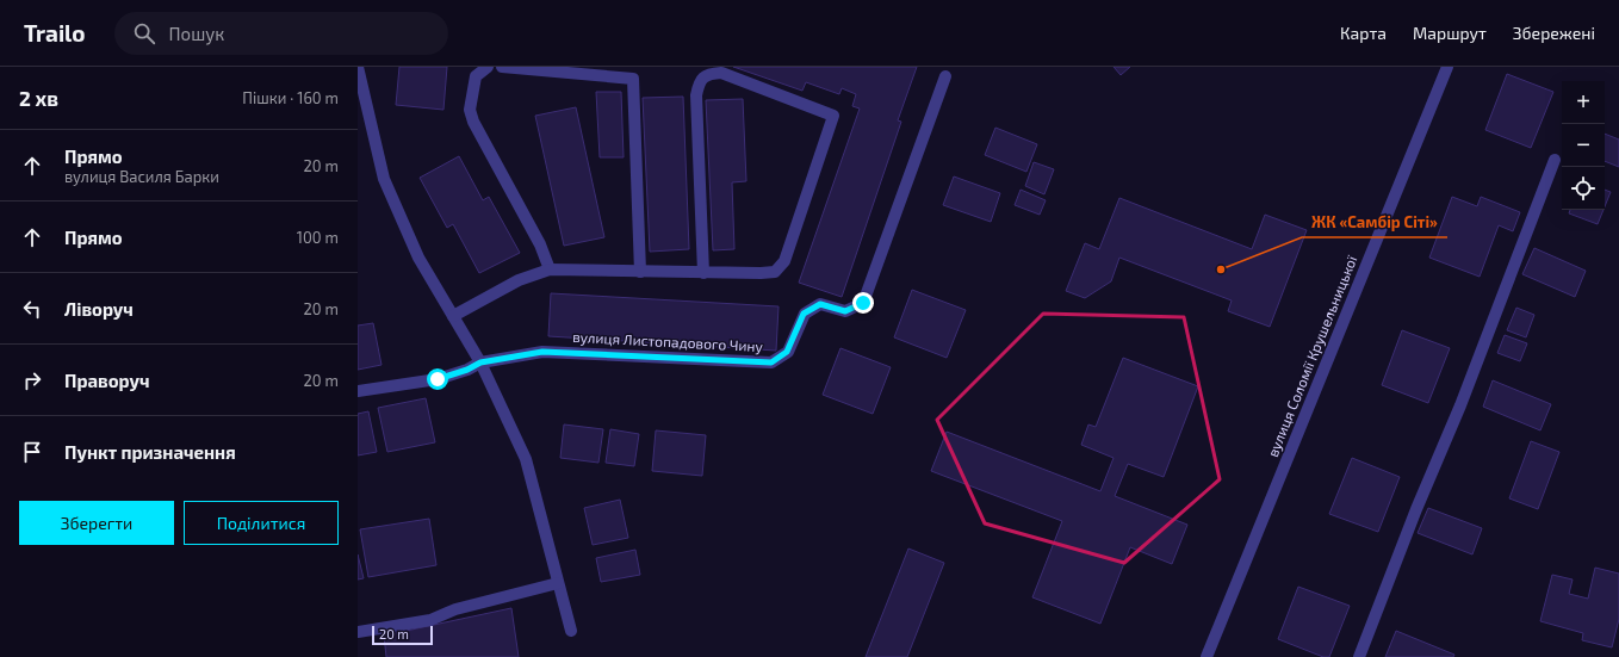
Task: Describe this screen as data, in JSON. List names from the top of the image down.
{
  "streets": {
    "street": ["вулиця Листопадового Чину", "вулиця Соломії Крушельницької"]
  },
  "places": ["ЖК «Самбір Сіті»"],
  "scale_bar": "20 m",
  "page": {
    "header": "Trailo",
    "search": "Пошук",
    "nav": ["Карта", "Маршрут", "Збережені"],
    "heading": ["2 хв", "Пішки · 160 m"],
    "map_buttons": ["+", "−"],
    "list": [
      ["Прямо", "вулиця Василя Барки", "20 m"],
      ["Прямо", "100 m"],
      ["Ліворуч", "20 m"],
      ["Праворуч", "20 m"],
      "Пункт призначення"
    ],
    "buttons": ["Зберегти", "Поділитися"],
    "scale": "20 m"
  }
}
